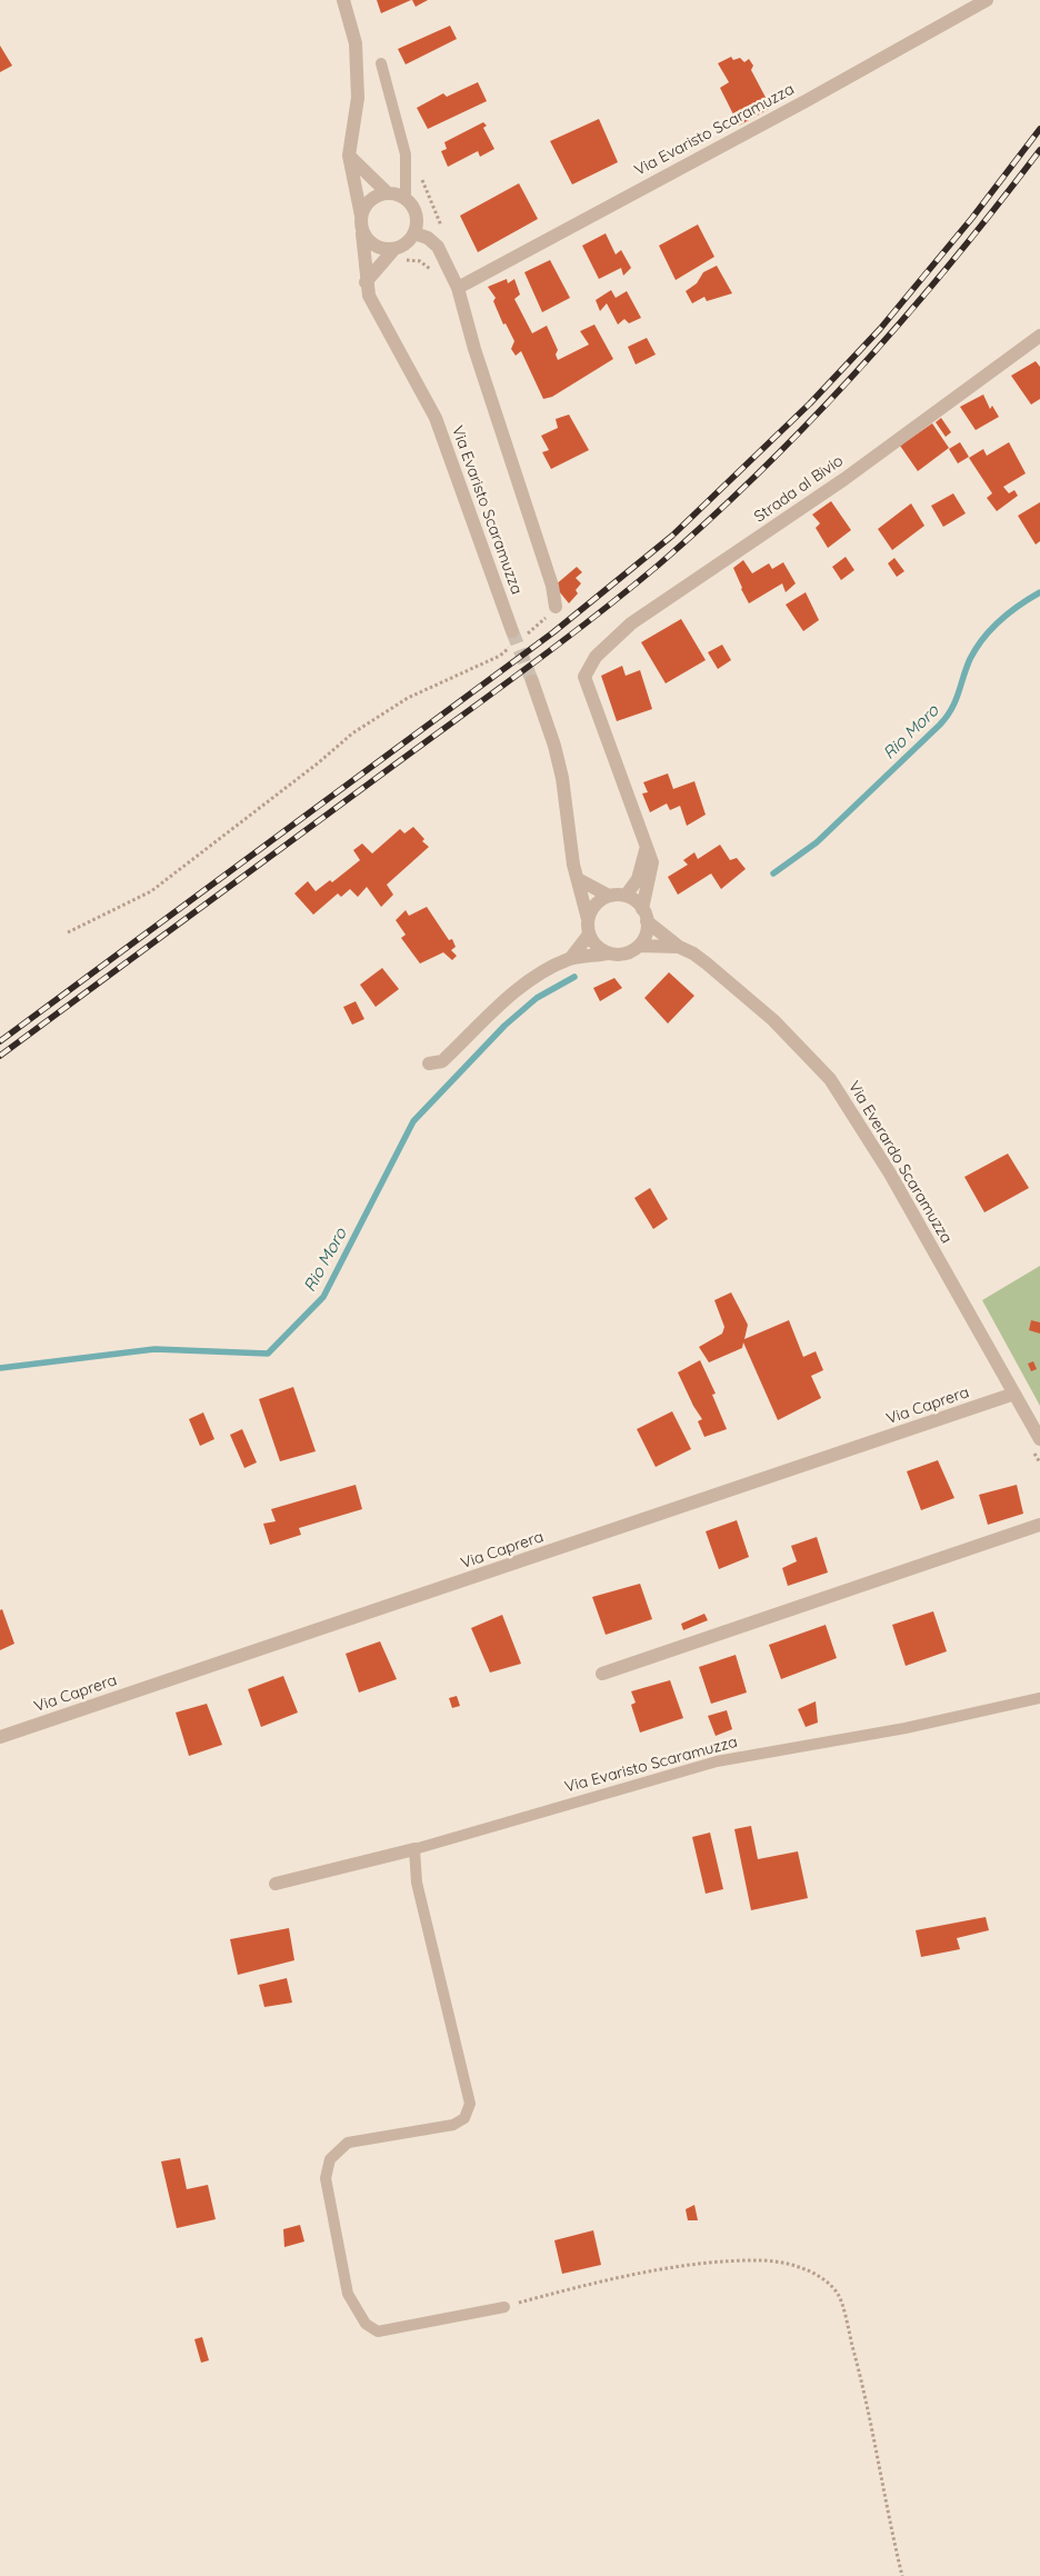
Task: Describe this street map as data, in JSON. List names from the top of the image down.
{
  "streets": {
    "street": [
      "Via Evaristo Scaramuzza",
      "Strada al Bivio",
      "Via Everardo Scaramuzza",
      "Via Caprera"
    ]
  },
  "crossings": [
    ["Via Everardo Scaramuzza", "Via Caprera"]
  ],
  "water": ["Rio Moro"]
}
